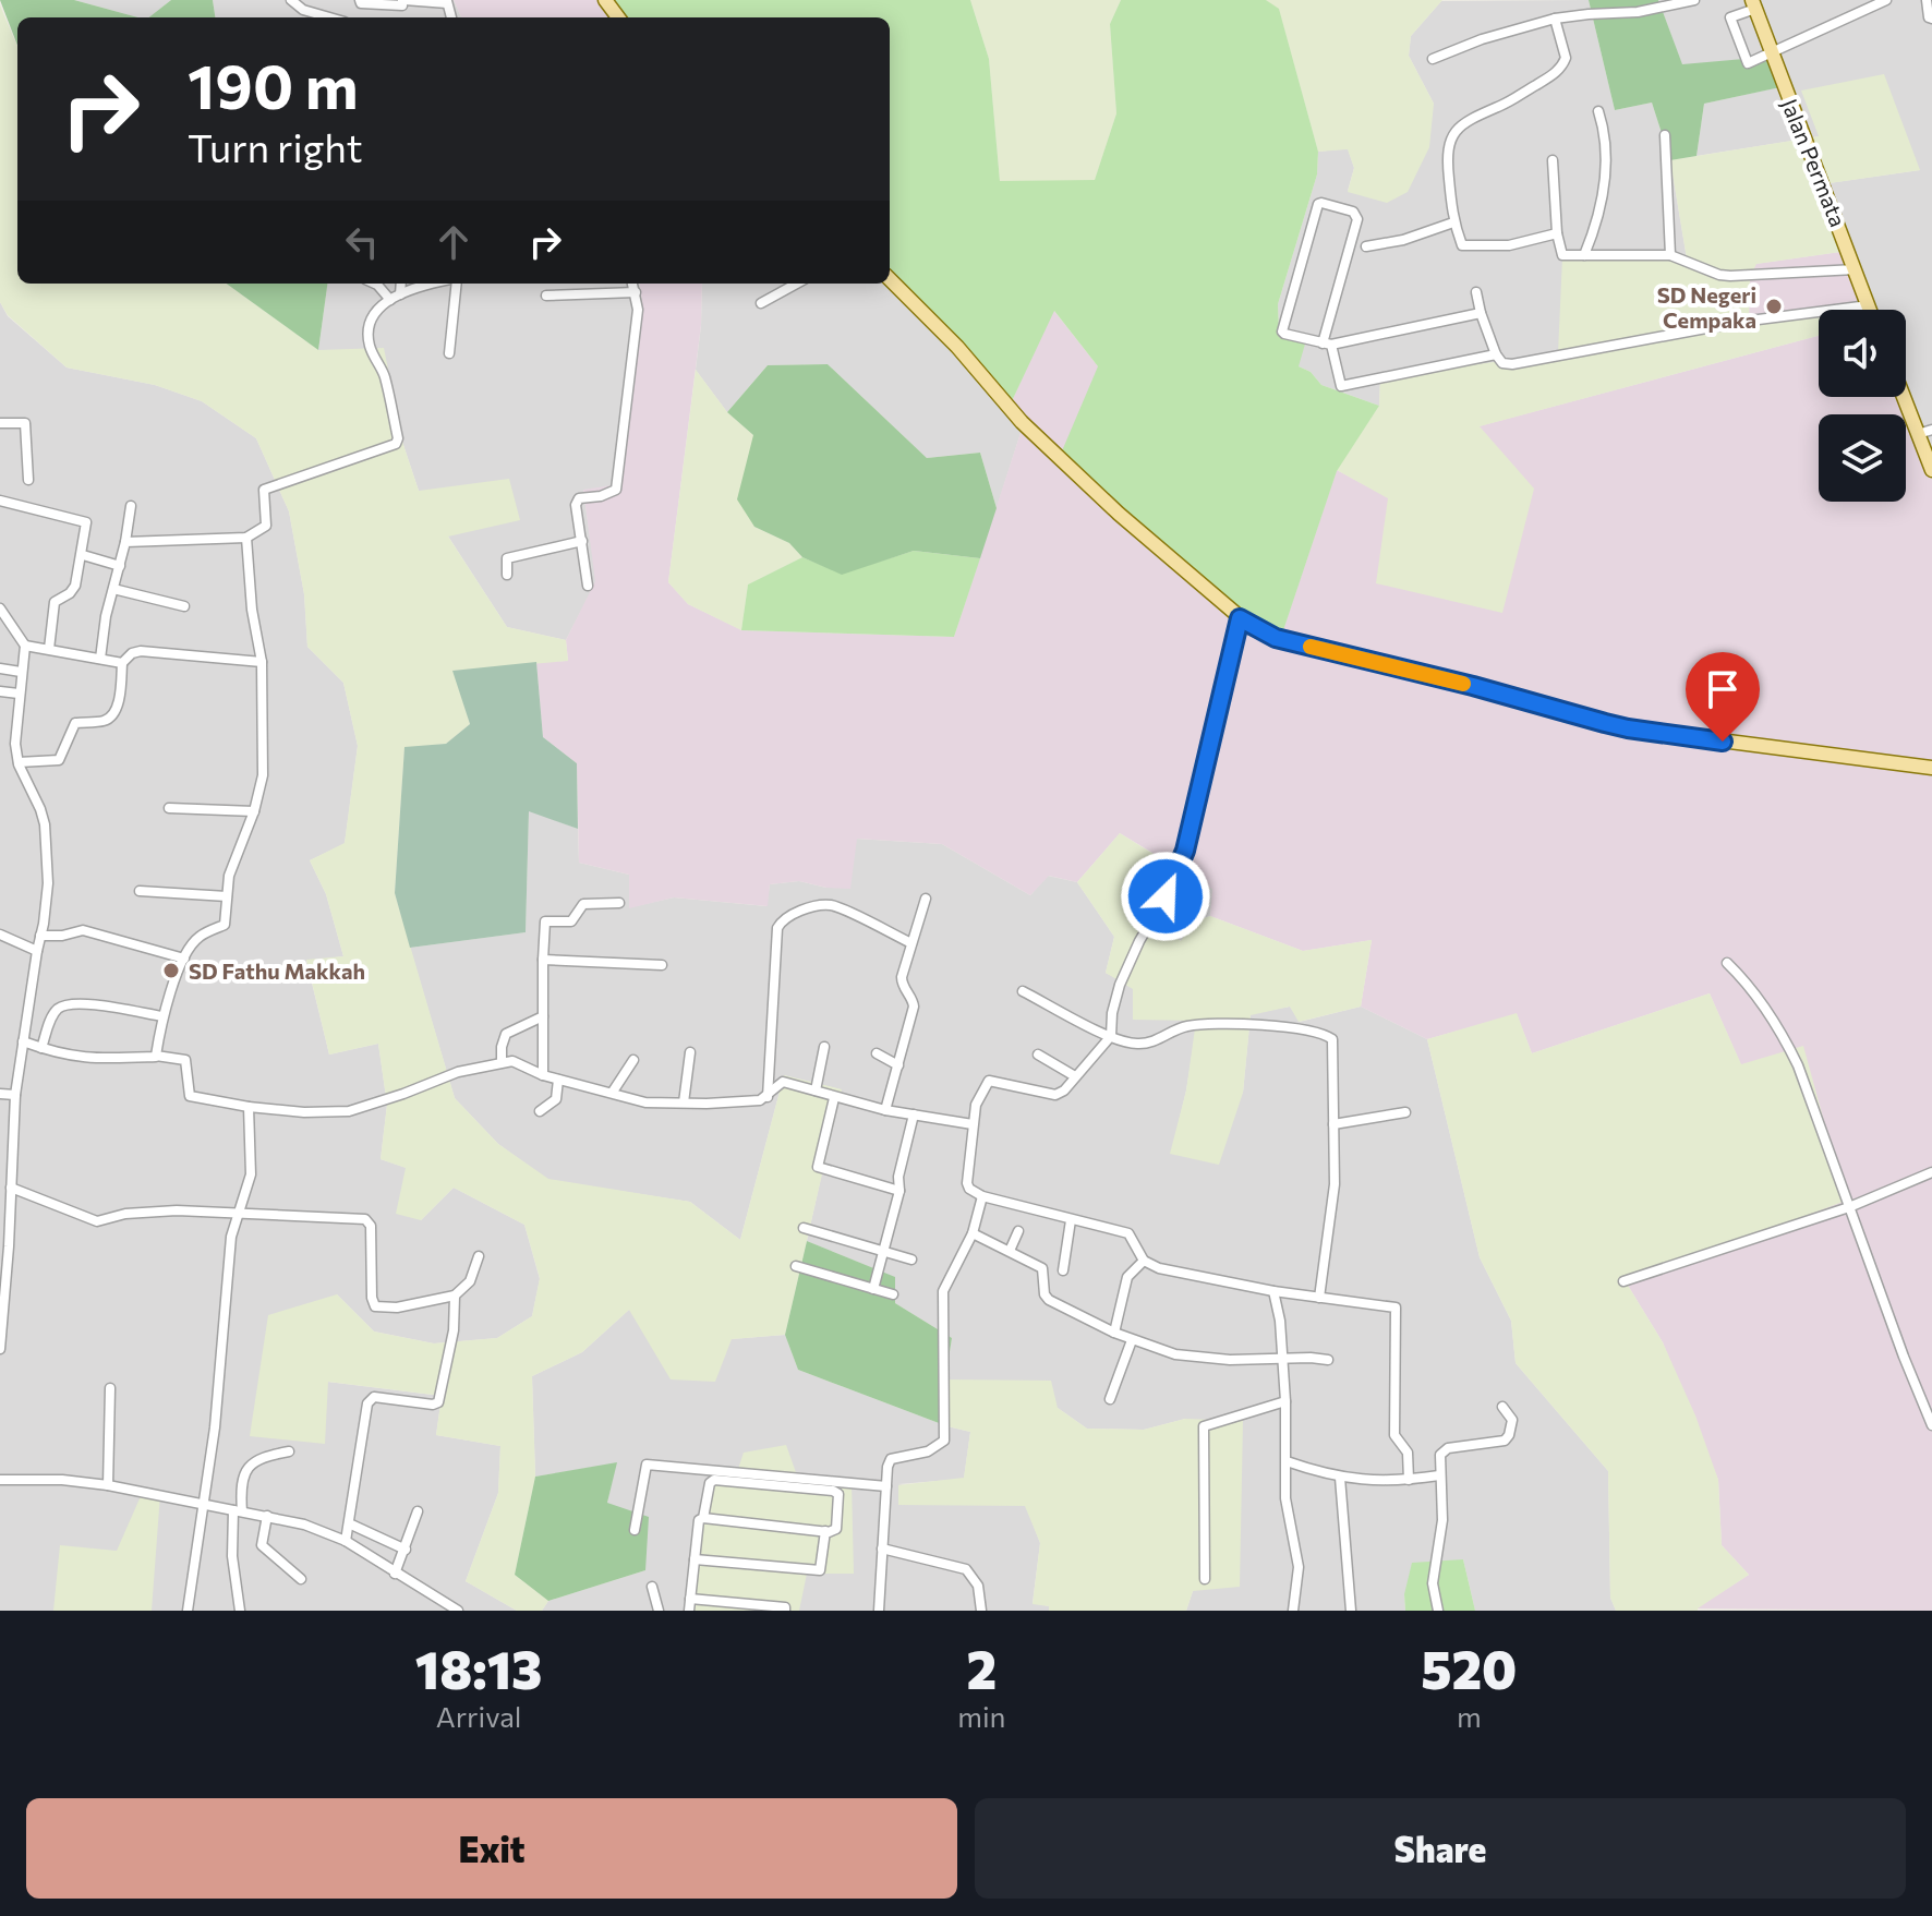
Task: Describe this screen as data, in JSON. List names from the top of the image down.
{
  "streets": {
    "main road": ["Jalan Permata"]
  },
  "places": ["SD Negeri Cempaka", "SD Fathu Makkah"],
  "page": {
    "turn": ["190 m", "Turn right"],
    "eta": [
      "18:13",
      "Arrival",
      "2",
      "min",
      "520",
      "m"
    ],
    "buttons": ["Exit", "Share"]
  }
}
